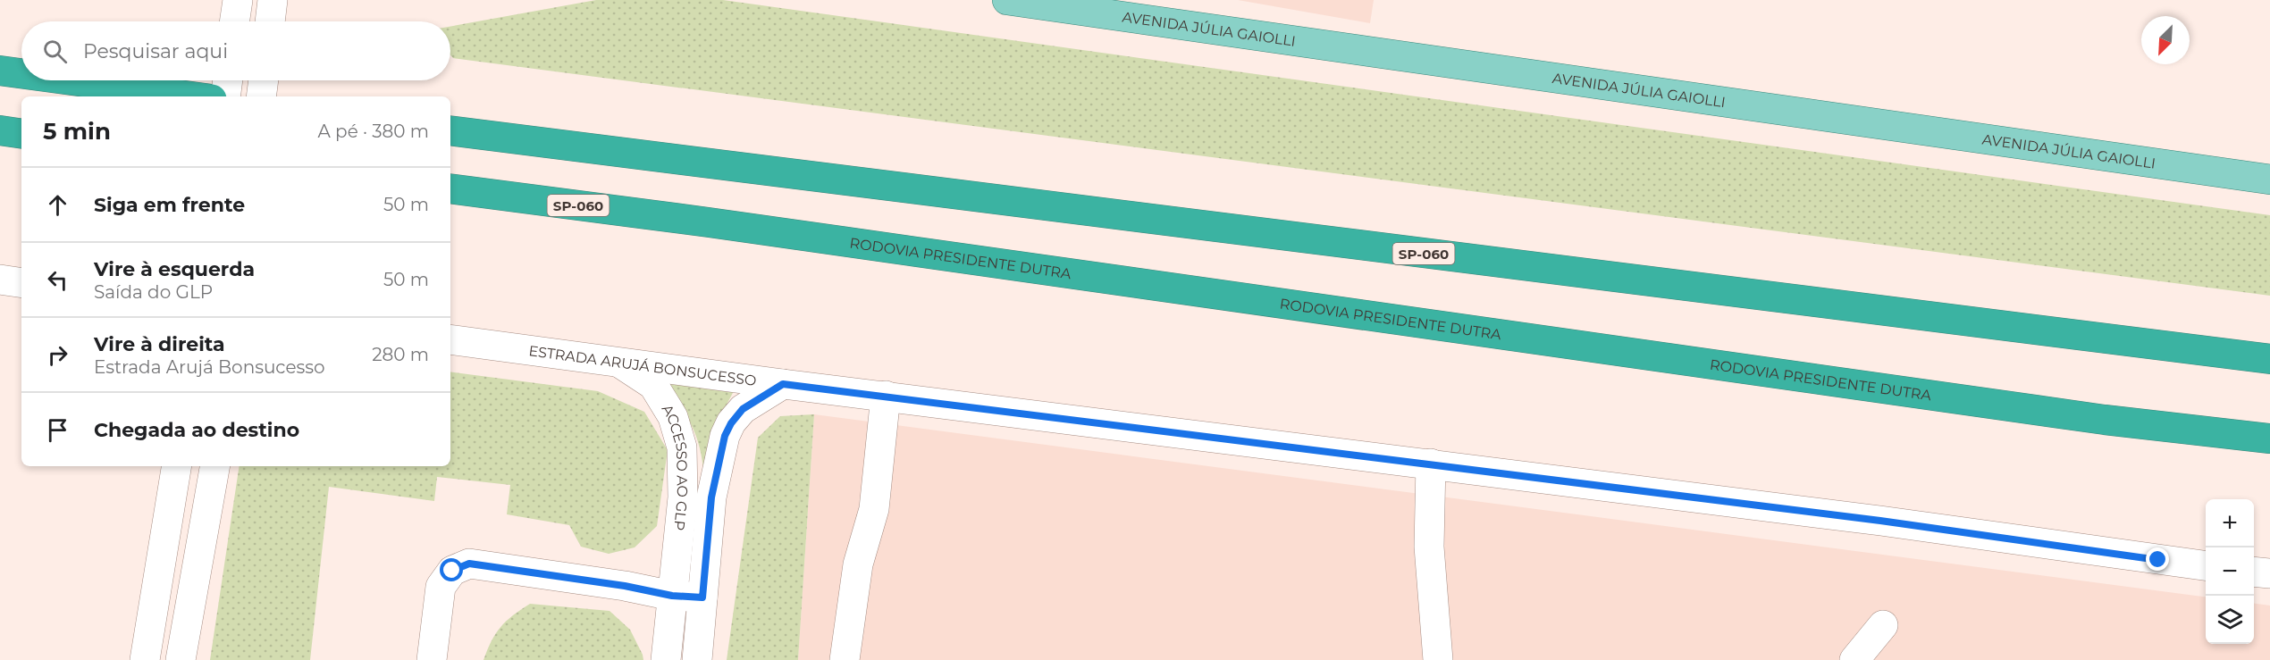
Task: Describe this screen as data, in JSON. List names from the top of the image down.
{
  "streets": {
    "highway": ["SP-060", "RODOVIA PRESIDENTE DUTRA"],
    "main road": ["AVENIDA JÚLIA GAIOLLI"],
    "street": ["ESTRADA ARUJÁ BONSUCESSO", "ACCESSO AO GLP"]
  },
  "crossings": [
    ["ESTRADA ARUJÁ BONSUCESSO", "ACCESSO AO GLP"]
  ],
  "north": "bottom left",
  "page": {
    "search": "Pesquisar aqui",
    "heading": ["5 min", "A pé · 380 m"],
    "list": [
      ["Siga em frente", "50 m"],
      ["Vire à esquerda", "Saída do GLP", "50 m"],
      ["Vire à direita", "Estrada Arujá Bonsucesso", "280 m"],
      "Chegada ao destino"
    ],
    "map_buttons": ["+", "−"]
  }
}
